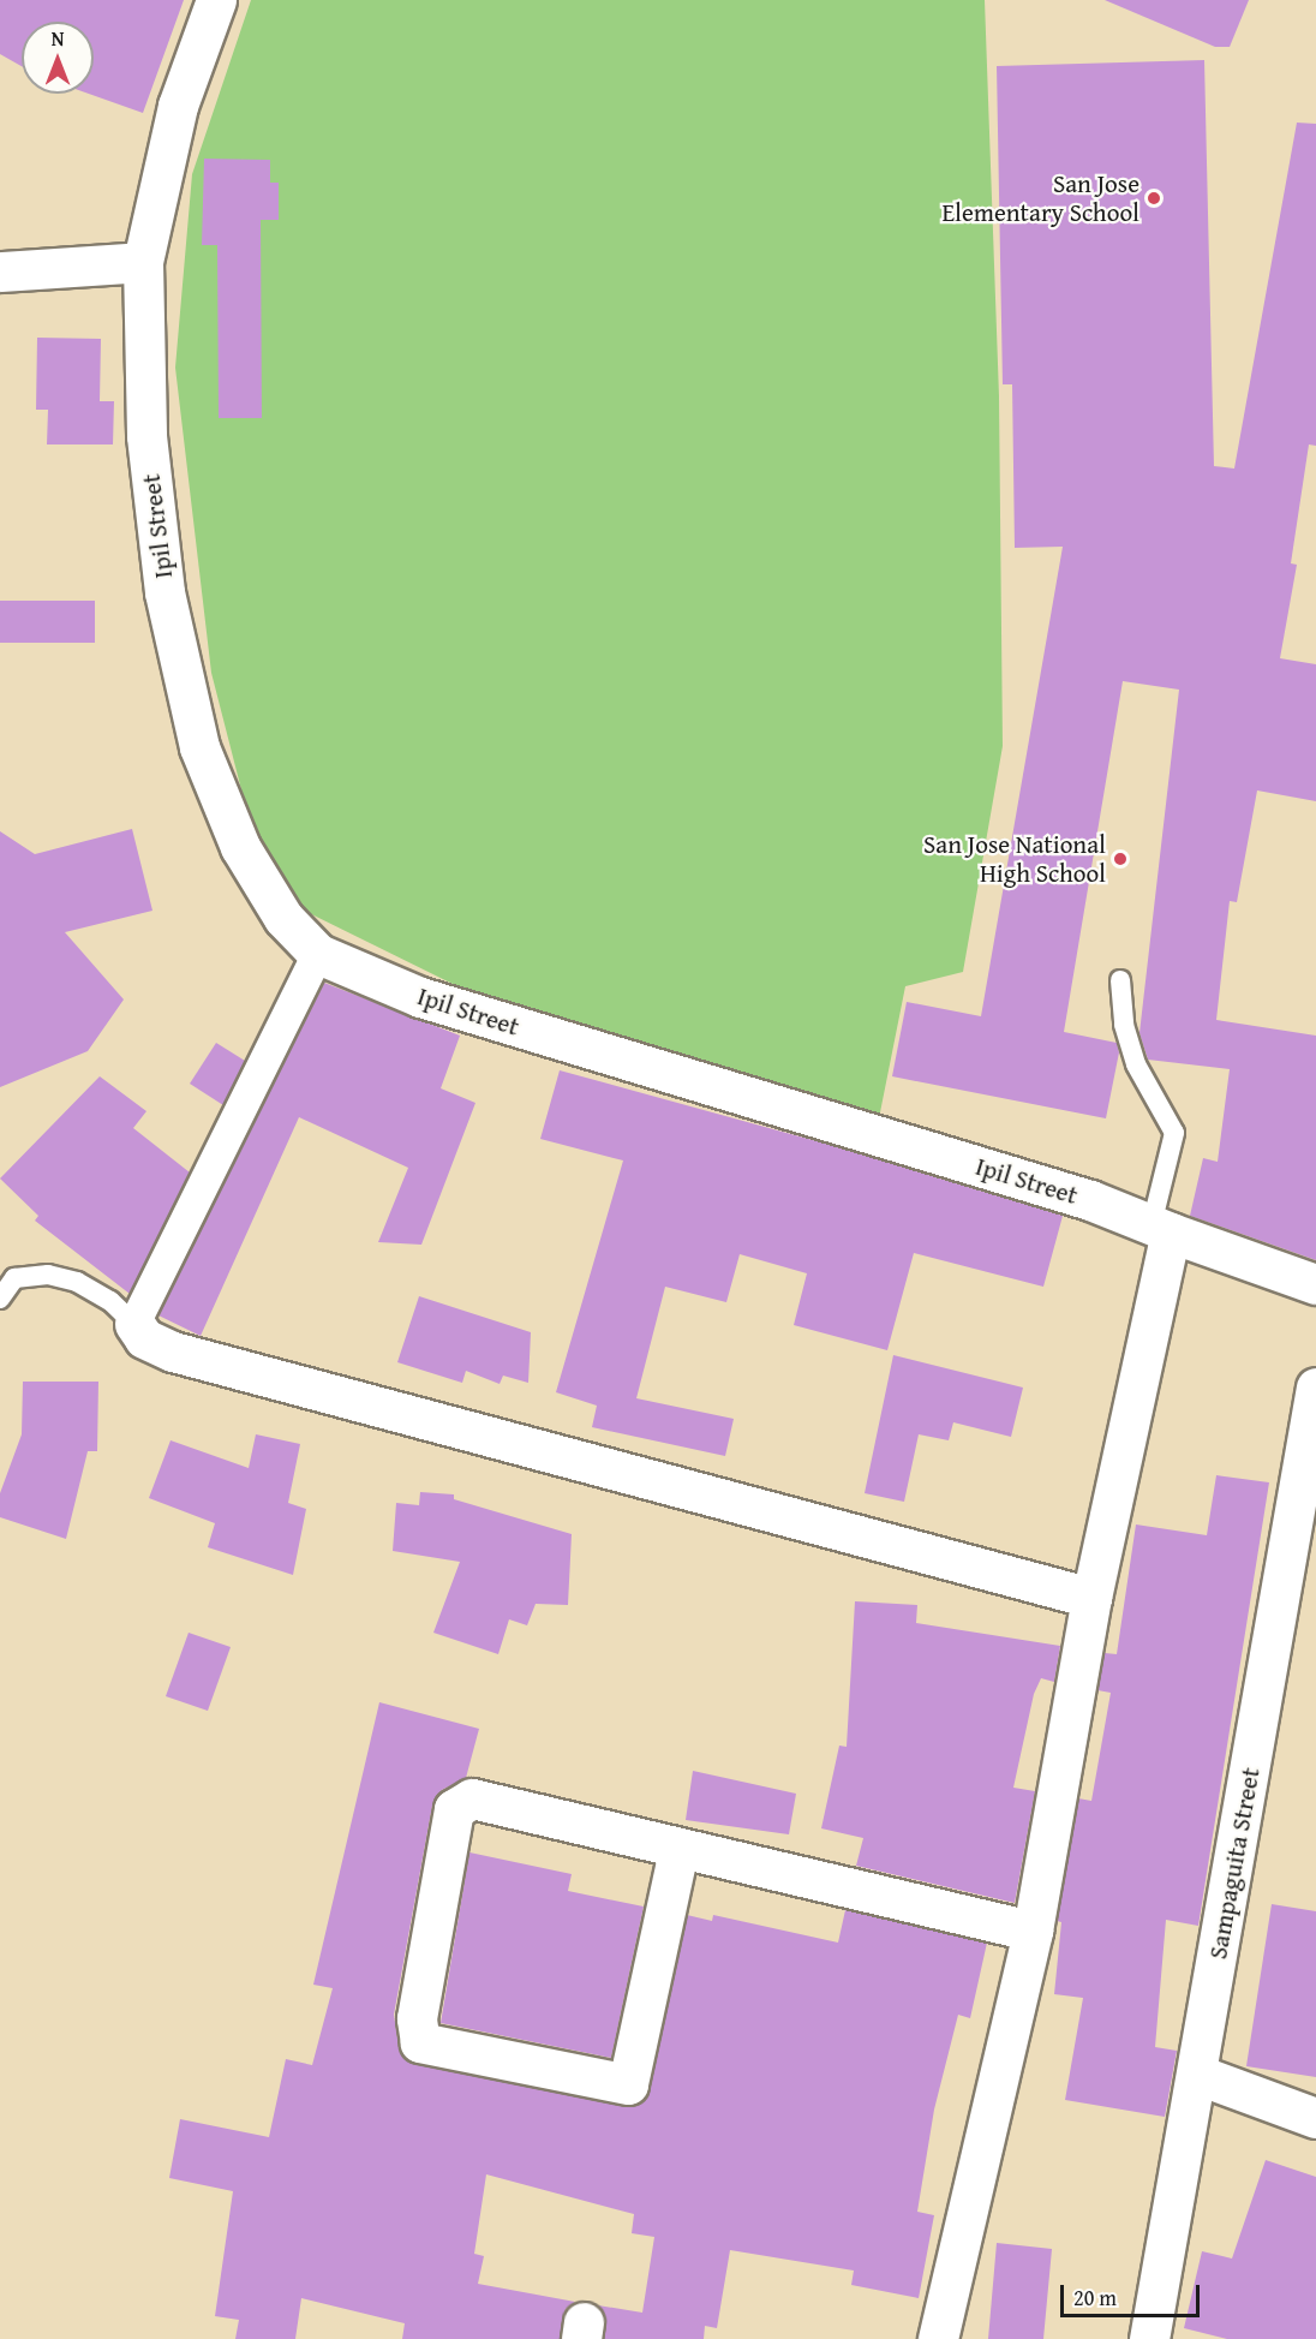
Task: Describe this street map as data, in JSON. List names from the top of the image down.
{
  "streets": {
    "street": ["Ipil Street", "Sampaguita Street"]
  },
  "places": ["San Jose Elementary School", "San Jose National High School"],
  "scale_bar": "20 m",
  "north": "top"
}
